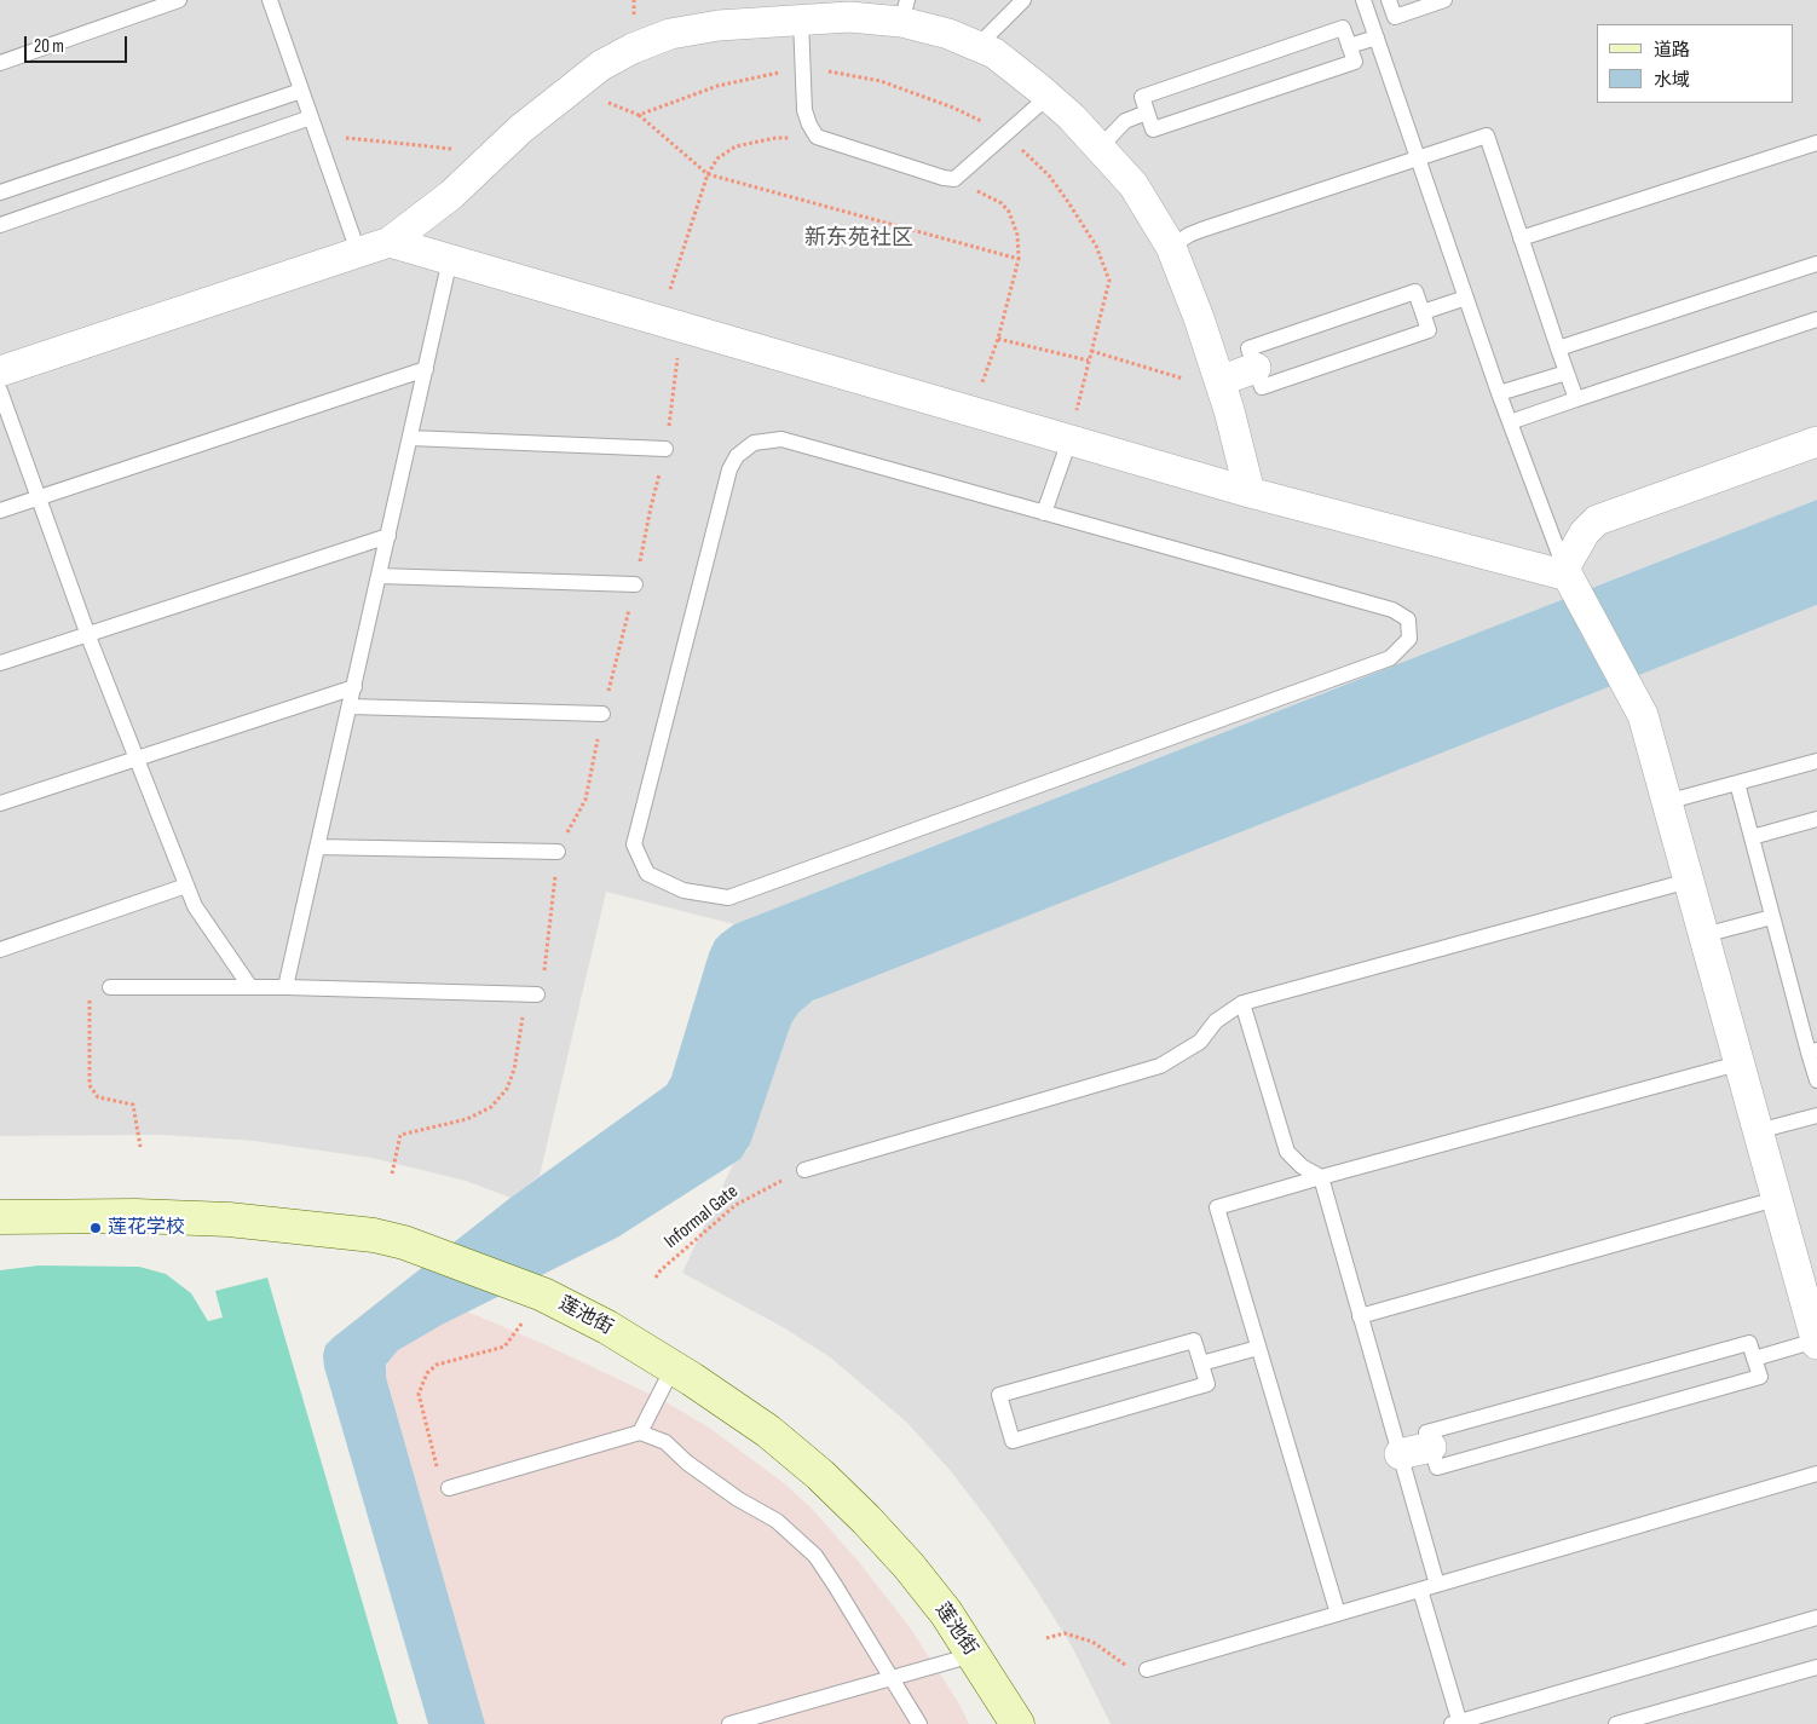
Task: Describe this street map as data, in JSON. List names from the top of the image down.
{
  "streets": {
    "main road": ["莲池街"],
    "path": ["Informal Gate"]
  },
  "districts": ["新东苑社区"],
  "places": ["莲花学校"],
  "legend": ["道路", "水域"],
  "scale_bar": "20 m"
}
